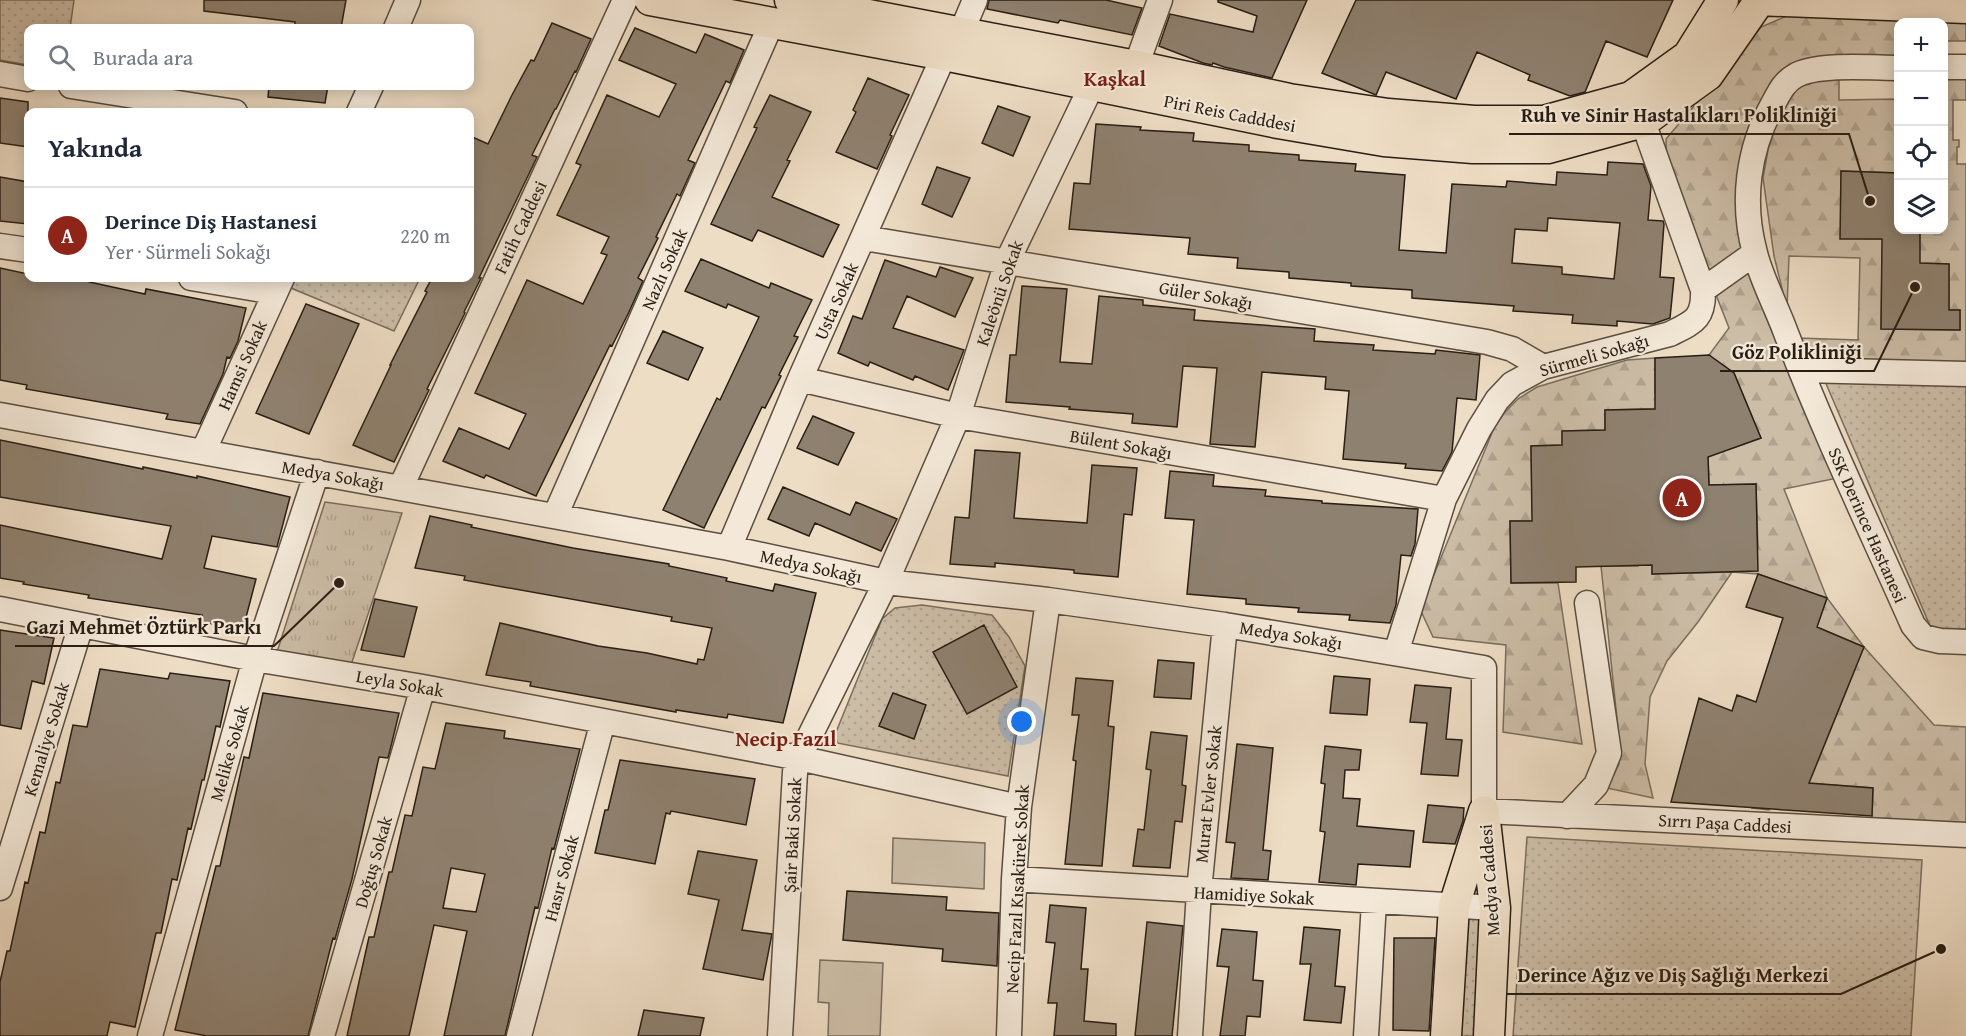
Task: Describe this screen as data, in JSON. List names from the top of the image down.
{
  "streets": {
    "main road": ["Piri Reis Cadddesi", "Medya Caddesi"],
    "street": [
      "Fatih Caddesi",
      "Nazlı Sokak",
      "Kaleönü Sokak",
      "Güler Sokağı",
      "Usta Sokak",
      "Sürmeli Sokağı",
      "Hamsi Sokak",
      "Bülent Sokağı",
      "Medya Sokağı",
      "SSK Derince Hastanesi",
      "Leyla Sokak",
      "Kemaliye Sokak",
      "Melike Sokak",
      "Murat Evler Sokak",
      "Sırrı Paşa Caddesi",
      "Şair Baki Sokak",
      "Doğuş Sokak",
      "Hasır Sokak",
      "Necip Fazıl Kısakürek Sokak",
      "Hamidiye Sokak"
    ]
  },
  "crossings": [
    ["Piri Reis Cadddesi", "Nazlı Sokak"],
    ["Piri Reis Cadddesi", "Kaleönü Sokak"],
    ["Piri Reis Cadddesi", "Usta Sokak"],
    ["Fatih Caddesi", "Medya Sokağı"],
    ["Nazlı Sokak", "Medya Sokağı"],
    ["Kaleönü Sokak", "Güler Sokağı"],
    ["Kaleönü Sokak", "Bülent Sokağı"],
    ["Kaleönü Sokak", "Medya Sokağı"],
    ["Kaleönü Sokak", "Şair Baki Sokak"],
    ["Güler Sokağı", "Usta Sokak"],
    ["Güler Sokağı", "Sürmeli Sokağı"],
    ["Usta Sokak", "Bülent Sokağı"],
    ["Usta Sokak", "Medya Sokağı"],
    ["Sürmeli Sokağı", "Bülent Sokağı"],
    ["Sürmeli Sokağı", "Medya Sokağı"],
    ["Hamsi Sokak", "Medya Sokağı"],
    ["Medya Sokağı", "Melike Sokak"],
    ["Medya Sokağı", "Murat Evler Sokak"],
    ["Medya Sokağı", "Sırrı Paşa Caddesi"],
    ["Medya Sokağı", "Şair Baki Sokak"],
    ["Medya Sokağı", "Medya Caddesi"],
    ["Medya Sokağı", "Necip Fazıl Kısakürek Sokak"],
    ["Leyla Sokak", "Kemaliye Sokak"],
    ["Leyla Sokak", "Melike Sokak"],
    ["Leyla Sokak", "Şair Baki Sokak"],
    ["Leyla Sokak", "Doğuş Sokak"],
    ["Leyla Sokak", "Hasır Sokak"],
    ["Leyla Sokak", "Necip Fazıl Kısakürek Sokak"],
    ["Murat Evler Sokak", "Hamidiye Sokak"],
    ["Sırrı Paşa Caddesi", "Medya Caddesi"],
    ["Medya Caddesi", "Hamidiye Sokak"],
    ["Necip Fazıl Kısakürek Sokak", "Hamidiye Sokak"]
  ],
  "districts": ["Kaşkal", "Necip Fazıl"],
  "places": [
    "Ruh ve Sinir Hastalıkları Polikliniği",
    "Göz Polikliniği",
    "Gazi Mehmet Öztürk Parkı",
    "Derince Ağız ve Diş Sağlığı Merkezi"
  ],
  "page": {
    "map_buttons": ["+", "−"],
    "search": "Burada ara",
    "heading": "Yakında",
    "list": [
      {
        "mark": "A",
        "name": "Derince Diş Hastanesi",
        "note": "Yer · Sürmeli Sokağı",
        "value": "220 m"
      }
    ],
    "pins": "A"
  }
}
